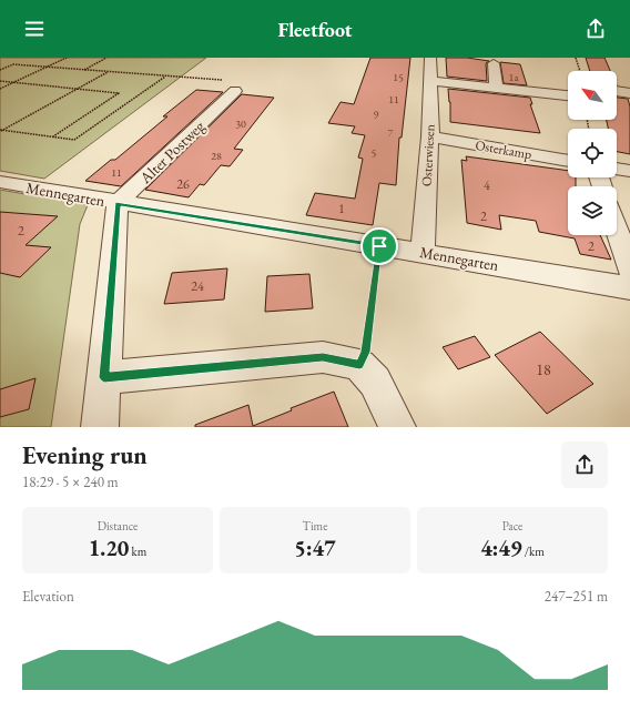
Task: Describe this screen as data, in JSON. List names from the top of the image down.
{
  "streets": {
    "street": [
      "Osterkamp",
      "Alter Postweg",
      "Osterwiesen",
      "Mennegarten"
    ]
  },
  "crossings": [
    ["Osterkamp", "Osterwiesen"],
    ["Alter Postweg", "Mennegarten"],
    ["Osterwiesen", "Mennegarten"]
  ],
  "house_numbers": [
    "15",
    "1a",
    "11",
    "9",
    "30",
    "7",
    "5",
    "28",
    "11",
    "26",
    "4",
    "1",
    "2",
    "2",
    "2",
    "24",
    "18"
  ],
  "north": "top left",
  "page": {
    "header": "Fleetfoot",
    "heading": ["Evening run", "18:29 · 5 × 240 m"],
    "stats": [
      ["Distance", "1.20 km"],
      ["Time", "5:47"],
      ["Pace", "4:49 /km"]
    ],
    "chart": ["Elevation", "247–251 m"]
  }
}
